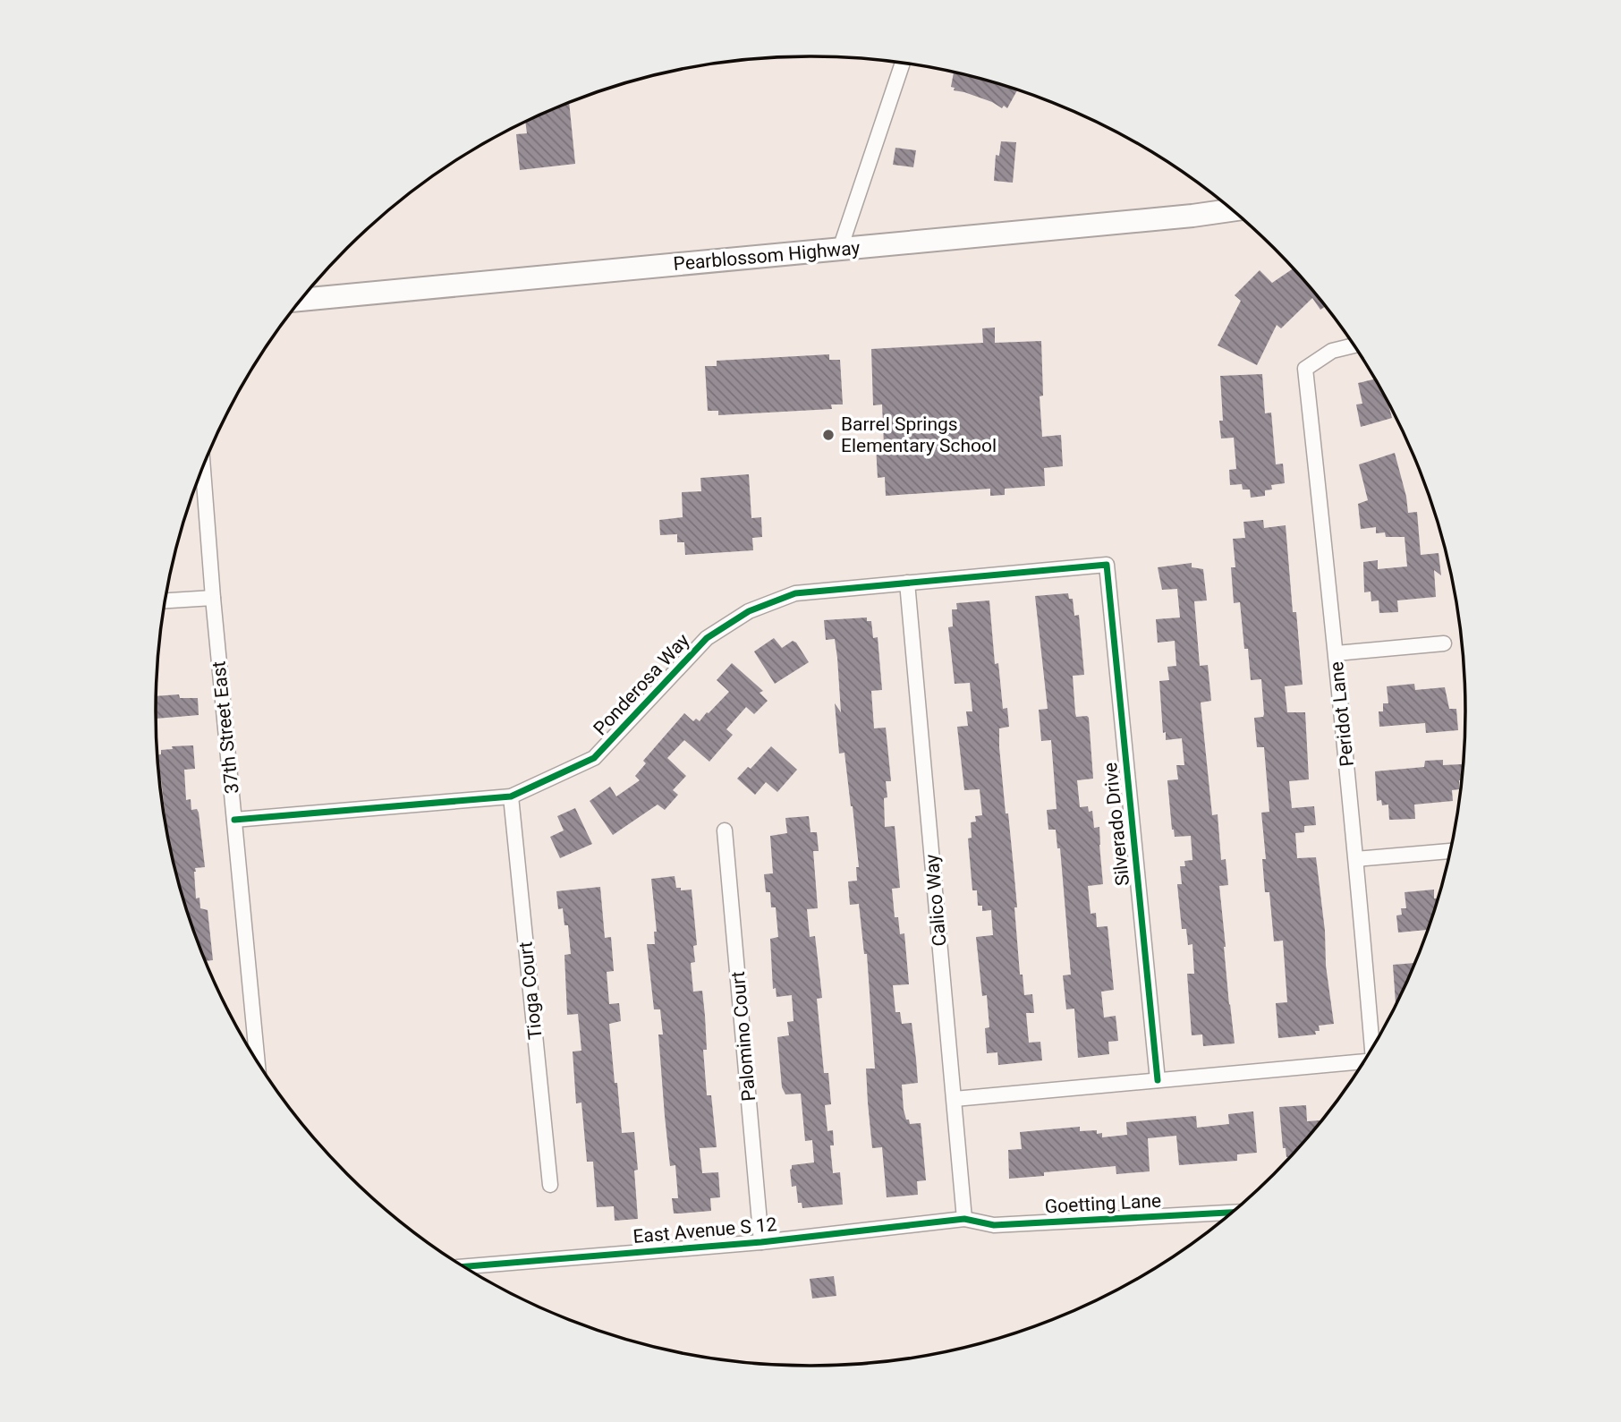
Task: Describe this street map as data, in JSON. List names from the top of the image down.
{
  "streets": {
    "main road": ["Pearblossom Highway"],
    "street": [
      "Ponderosa Way",
      "Peridot Lane",
      "37th Street East",
      "Silverado Drive",
      "Calico Way",
      "Tioga Court",
      "Palomino Court",
      "Goetting Lane",
      "East Avenue S 12"
    ]
  },
  "crossings": [
    ["Ponderosa Way", "37th Street East"],
    ["Ponderosa Way", "Silverado Drive"],
    ["Ponderosa Way", "Calico Way"],
    ["Ponderosa Way", "Tioga Court"],
    ["Calico Way", "Goetting Lane"],
    ["Calico Way", "East Avenue S 12"],
    ["Palomino Court", "East Avenue S 12"],
    ["Goetting Lane", "East Avenue S 12"]
  ],
  "places": ["Barrel Springs Elementary School"]
}
